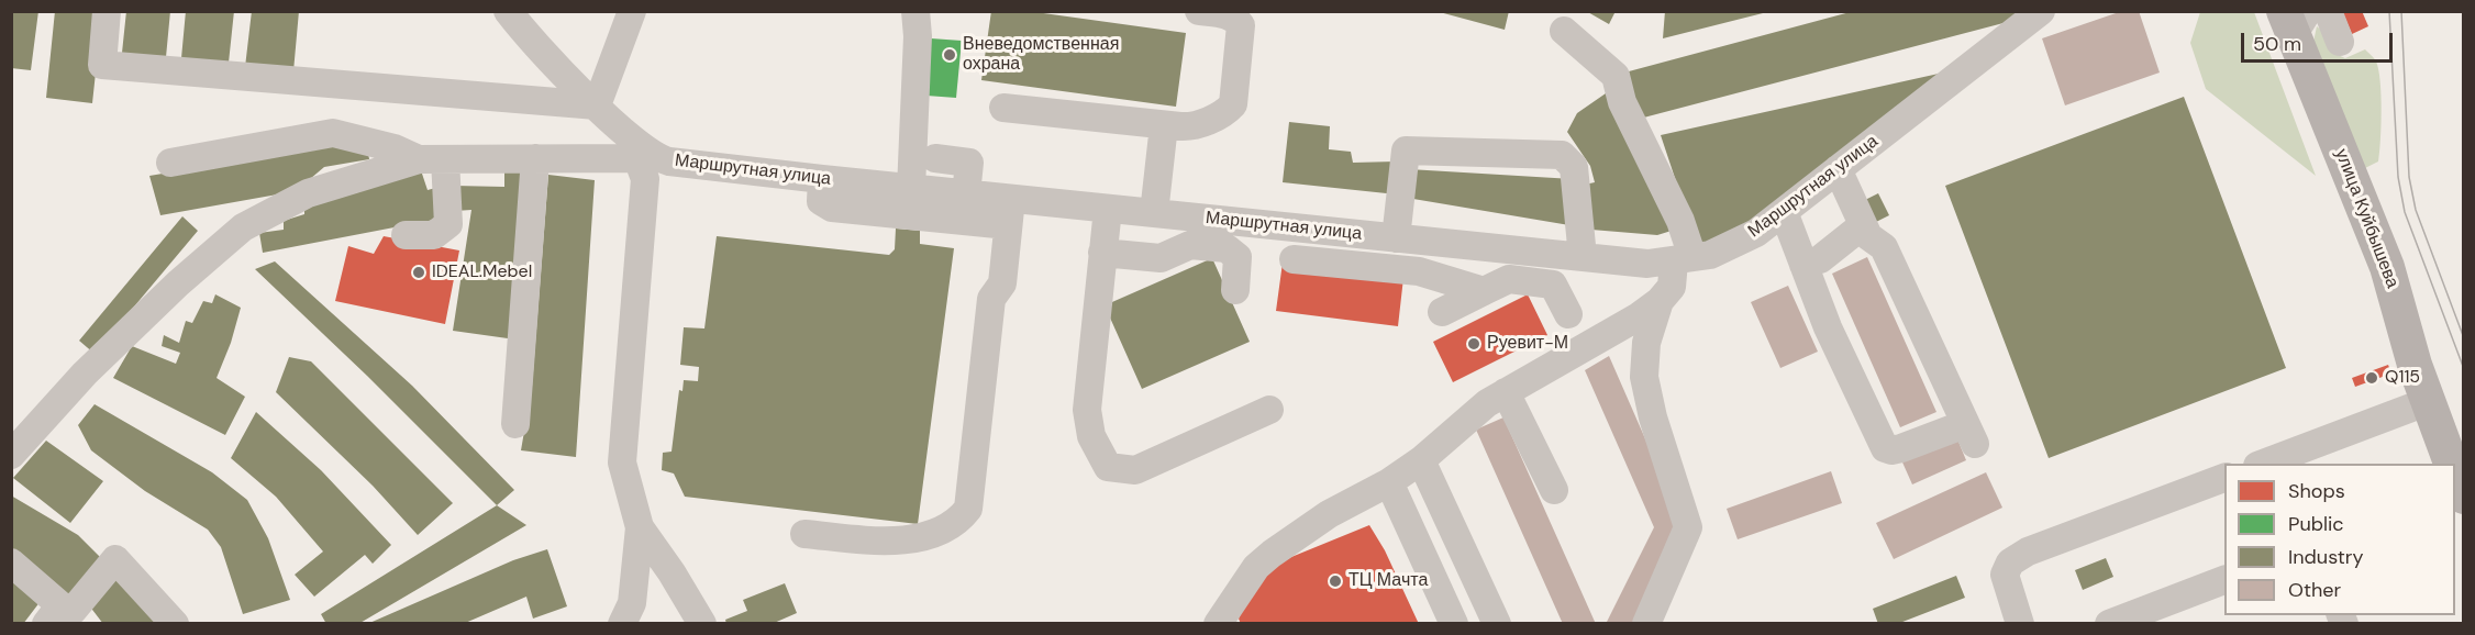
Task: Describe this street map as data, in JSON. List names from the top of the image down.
{
  "streets": {
    "main road": ["улица Куйбышева"],
    "street": ["Маршрутная улица"]
  },
  "places": [
    "Вневедомственная охрана",
    "IDEAL.Mebel",
    "Руевит-М",
    "Q115",
    "ТЦ Мачта"
  ],
  "legend": [
    "Shops",
    "Public",
    "Industry",
    "Other"
  ],
  "scale_bar": "50 m"
}
